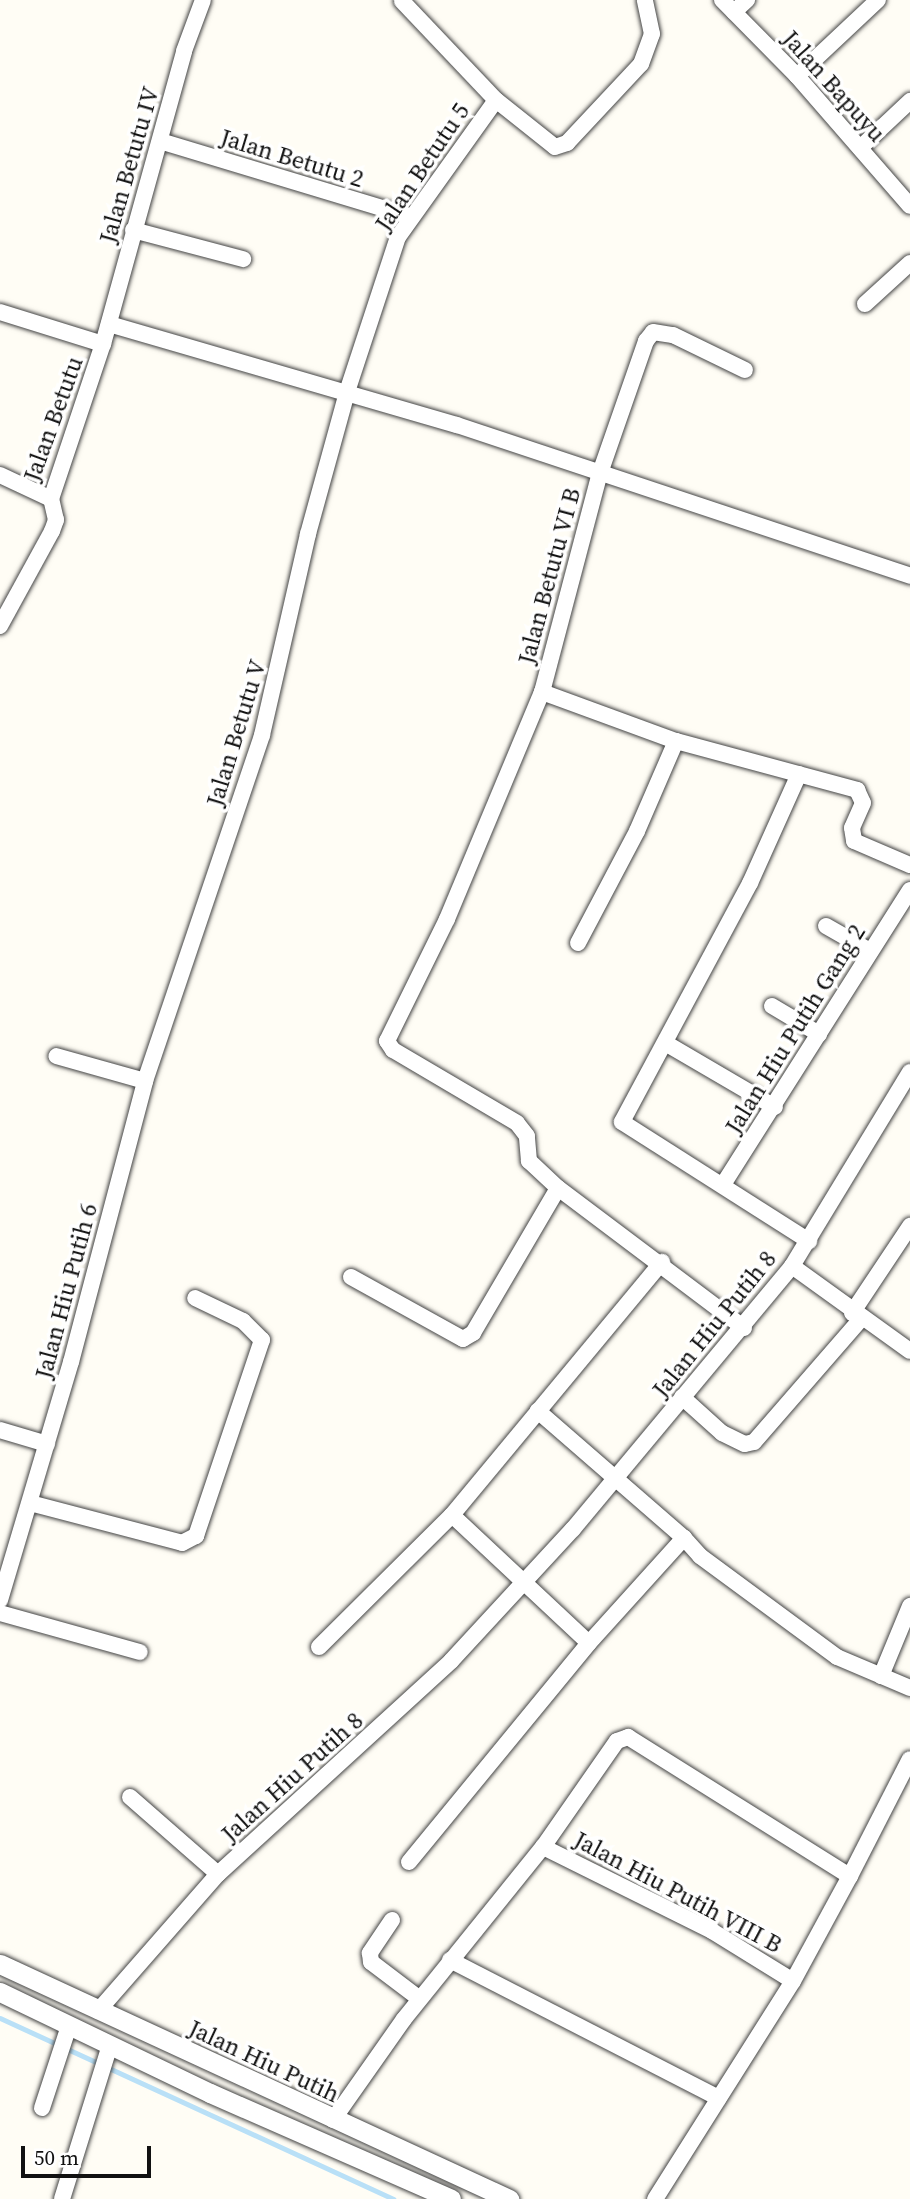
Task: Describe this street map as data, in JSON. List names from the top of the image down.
{
  "streets": {
    "street": [
      "Jalan Bapuyu",
      "Jalan Betutu 2",
      "Jalan Betutu IV",
      "Jalan Betutu 5",
      "Jalan Betutu",
      "Jalan Betutu VI B",
      "Jalan Betutu V",
      "Jalan Hiu Putih Gang 2",
      "Jalan Hiu Putih 6",
      "Jalan Hiu Putih 8",
      "Jalan Hiu Putih VIII B",
      "Jalan Hiu Putih"
    ]
  },
  "crossings": [
    ["Jalan Betutu 2", "Jalan Betutu IV"],
    ["Jalan Betutu 2", "Jalan Betutu 5"],
    ["Jalan Betutu IV", "Jalan Betutu"],
    ["Jalan Betutu 5", "Jalan Betutu V"],
    ["Jalan Betutu V", "Jalan Hiu Putih 6"],
    ["Jalan Hiu Putih 8", "Jalan Hiu Putih"],
    ["Jalan Hiu Putih VIII B", "Jalan Hiu Putih"]
  ],
  "scale_bar": "50 m"
}
